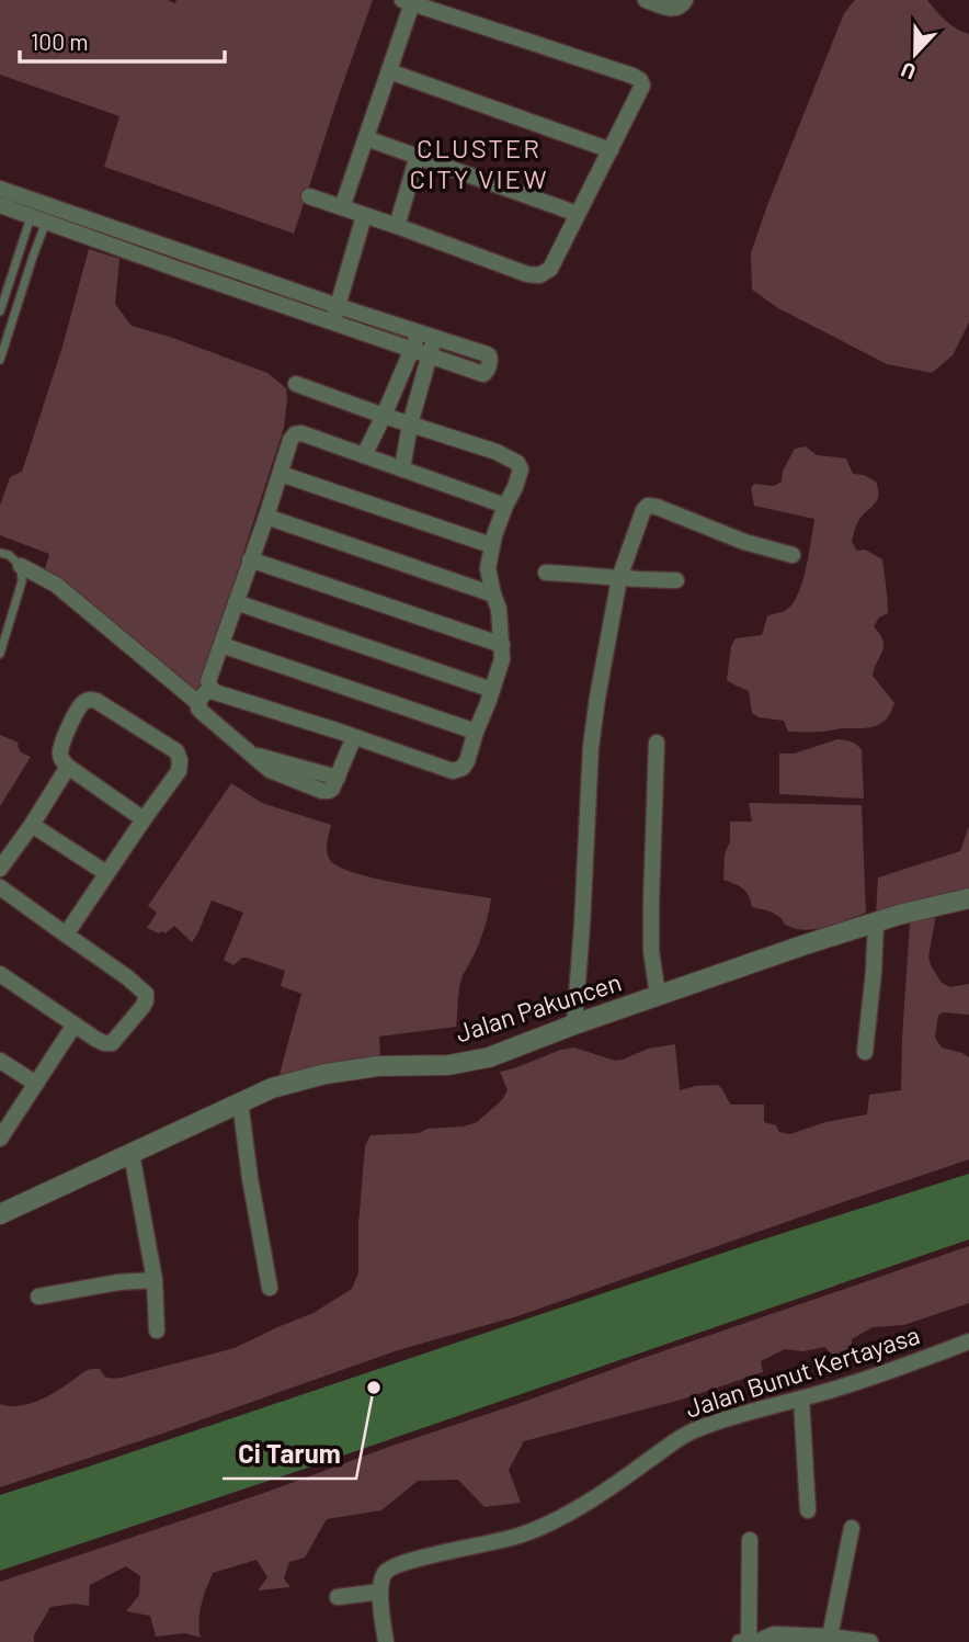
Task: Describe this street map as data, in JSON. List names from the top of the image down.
{
  "streets": {
    "street": ["Jalan Pakuncen", "Jalan Bunut Kertayasa"]
  },
  "districts": ["CLUSTER CITY VIEW"],
  "places": ["Ci Tarum"],
  "scale_bar": "100 m",
  "north": "bottom"
}
